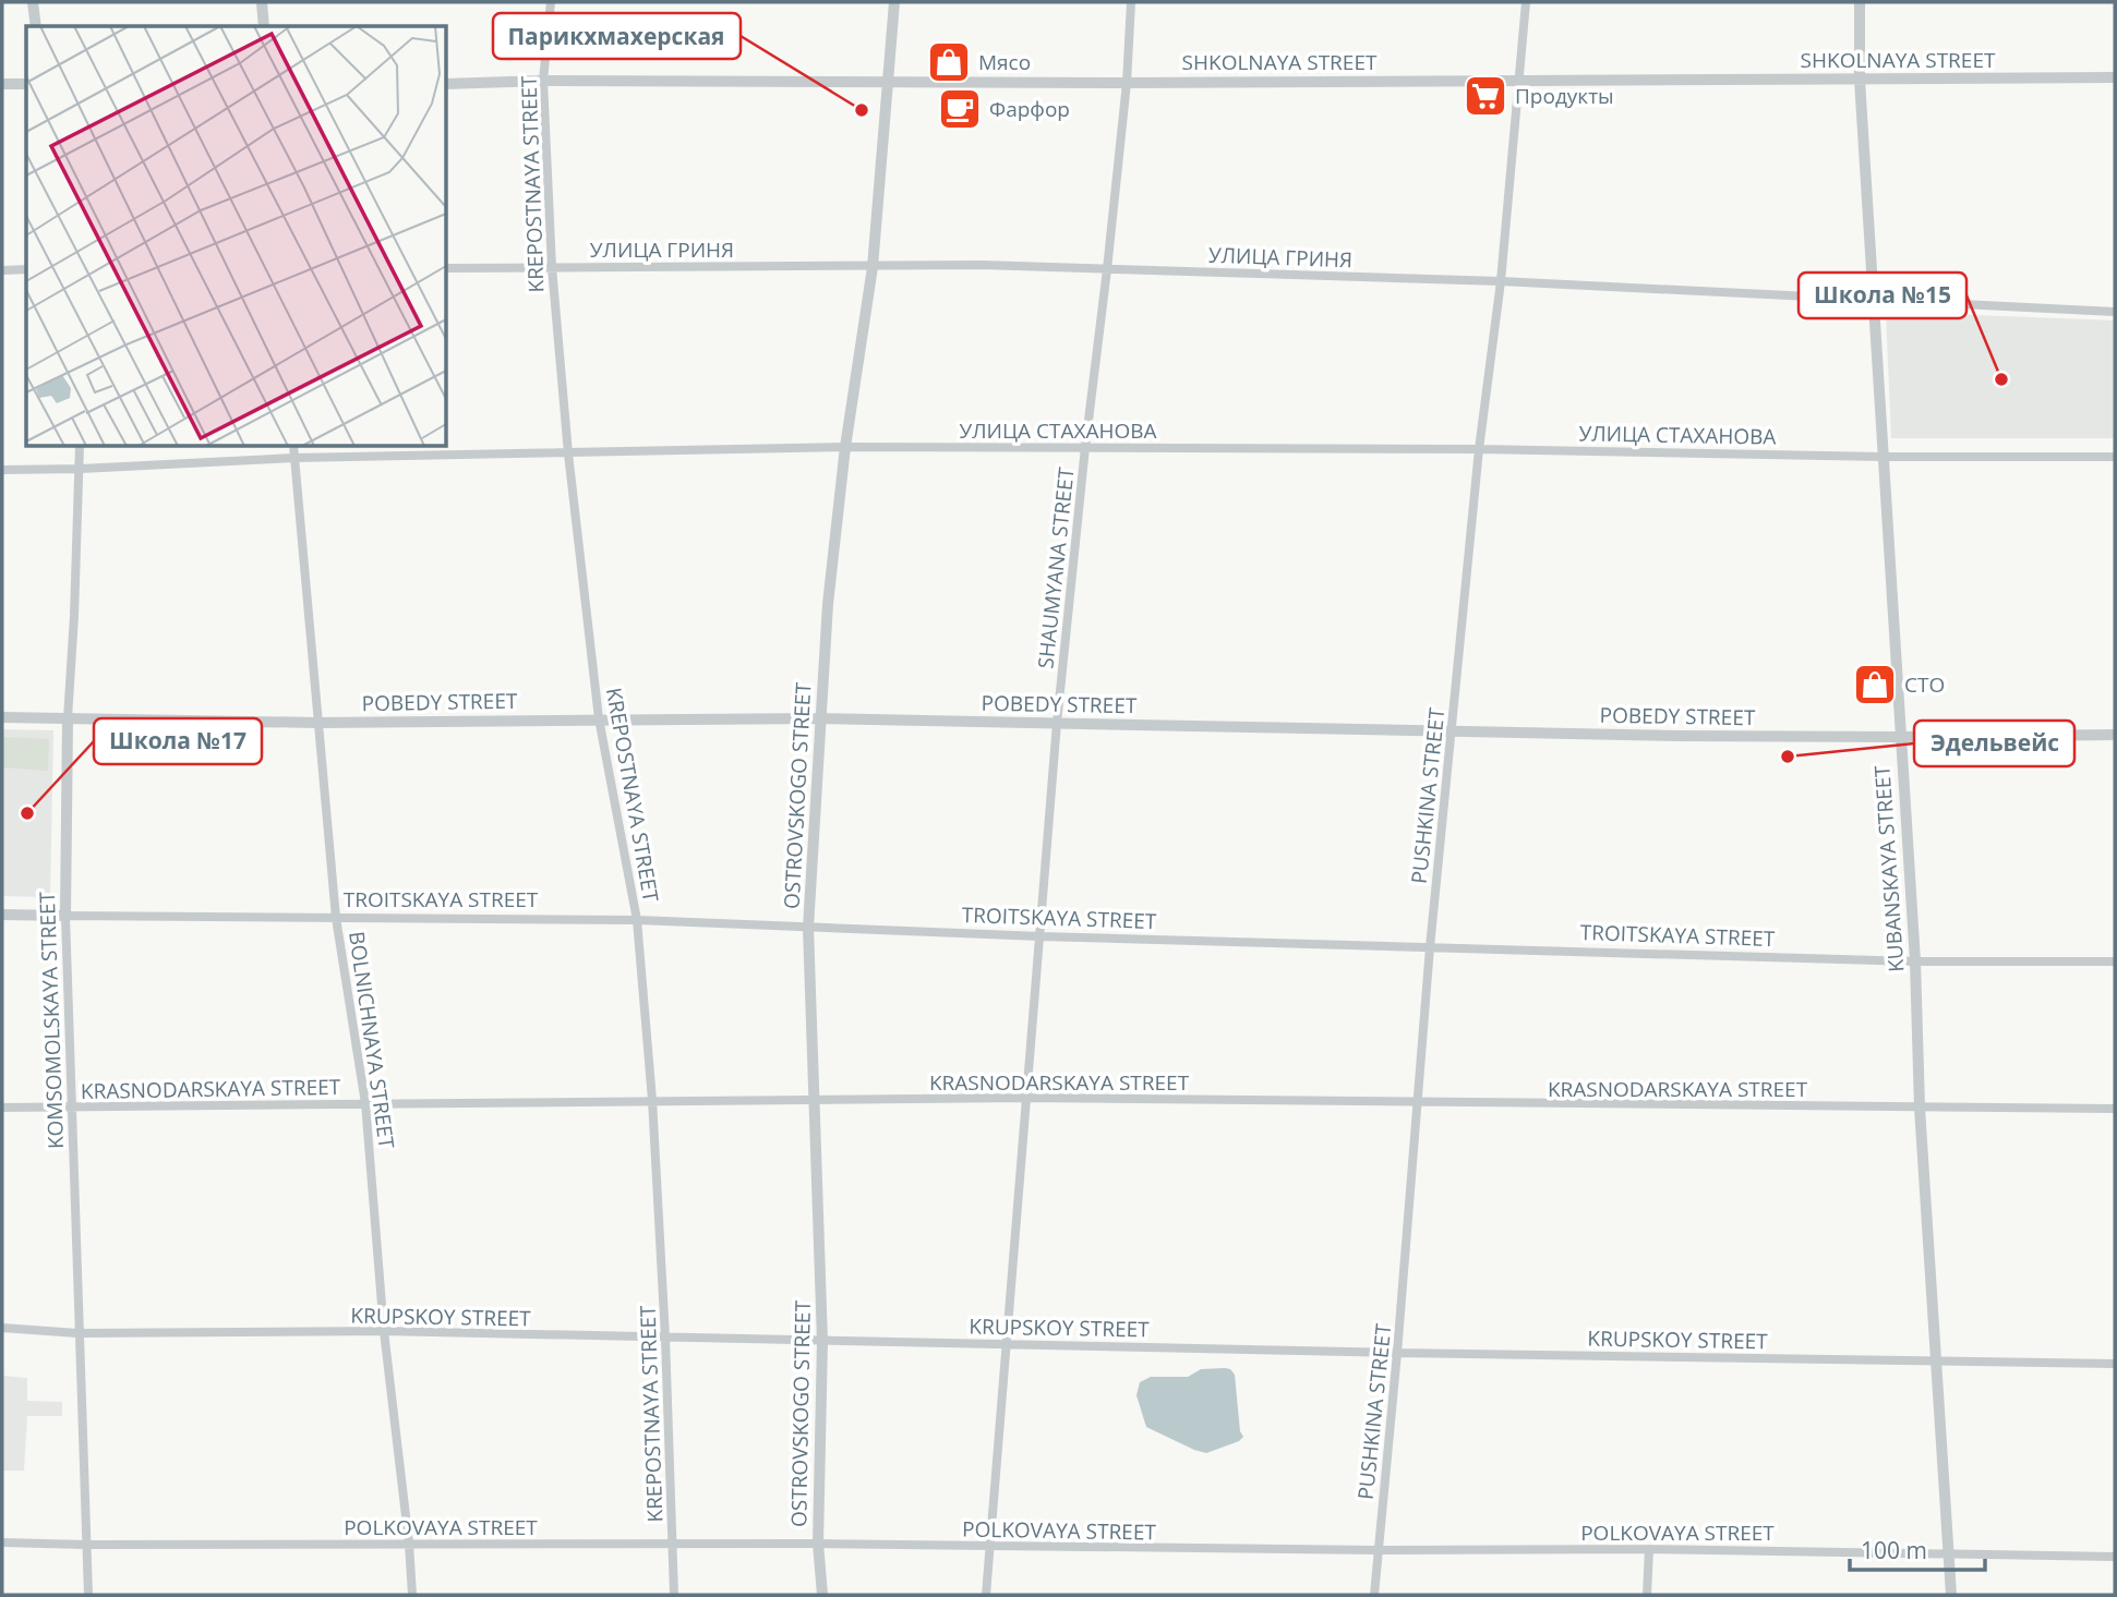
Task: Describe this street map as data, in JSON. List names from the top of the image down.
{
  "streets": {
    "street": [
      "SHKOLNAYA STREET",
      "KREPOSTNAYA STREET",
      "УЛИЦА ГРИНЯ",
      "УЛИЦА СТАХАНОВА",
      "SHAUMYANA STREET",
      "POBEDY STREET",
      "OSTROVSKOGO STREET",
      "PUSHKINA STREET",
      "KUBANSKAYA STREET",
      "TROITSKAYA STREET",
      "KOMSOMOLSKAYA STREET",
      "BOLNICHNAYA STREET",
      "KRASNODARSKAYA STREET",
      "KRUPSKOY STREET",
      "POLKOVAYA STREET"
    ]
  },
  "crossings": [
    ["SHKOLNAYA STREET", "KREPOSTNAYA STREET"],
    ["SHKOLNAYA STREET", "SHAUMYANA STREET"],
    ["SHKOLNAYA STREET", "OSTROVSKOGO STREET"],
    ["SHKOLNAYA STREET", "PUSHKINA STREET"],
    ["SHKOLNAYA STREET", "KUBANSKAYA STREET"],
    ["KREPOSTNAYA STREET", "УЛИЦА ГРИНЯ"],
    ["KREPOSTNAYA STREET", "УЛИЦА СТАХАНОВА"],
    ["KREPOSTNAYA STREET", "POBEDY STREET"],
    ["KREPOSTNAYA STREET", "TROITSKAYA STREET"],
    ["KREPOSTNAYA STREET", "KRASNODARSKAYA STREET"],
    ["KREPOSTNAYA STREET", "KRUPSKOY STREET"],
    ["KREPOSTNAYA STREET", "POLKOVAYA STREET"],
    ["УЛИЦА ГРИНЯ", "SHAUMYANA STREET"],
    ["УЛИЦА ГРИНЯ", "OSTROVSKOGO STREET"],
    ["УЛИЦА ГРИНЯ", "PUSHKINA STREET"],
    ["УЛИЦА ГРИНЯ", "KUBANSKAYA STREET"],
    ["УЛИЦА СТАХАНОВА", "SHAUMYANA STREET"],
    ["УЛИЦА СТАХАНОВА", "OSTROVSKOGO STREET"],
    ["УЛИЦА СТАХАНОВА", "PUSHKINA STREET"],
    ["УЛИЦА СТАХАНОВА", "KUBANSKAYA STREET"],
    ["УЛИЦА СТАХАНОВА", "KOMSOMOLSKAYA STREET"],
    ["УЛИЦА СТАХАНОВА", "BOLNICHNAYA STREET"],
    ["SHAUMYANA STREET", "POBEDY STREET"],
    ["SHAUMYANA STREET", "TROITSKAYA STREET"],
    ["SHAUMYANA STREET", "KRASNODARSKAYA STREET"],
    ["SHAUMYANA STREET", "KRUPSKOY STREET"],
    ["SHAUMYANA STREET", "POLKOVAYA STREET"],
    ["POBEDY STREET", "OSTROVSKOGO STREET"],
    ["POBEDY STREET", "PUSHKINA STREET"],
    ["POBEDY STREET", "KUBANSKAYA STREET"],
    ["POBEDY STREET", "KOMSOMOLSKAYA STREET"],
    ["POBEDY STREET", "BOLNICHNAYA STREET"],
    ["OSTROVSKOGO STREET", "TROITSKAYA STREET"],
    ["OSTROVSKOGO STREET", "KRASNODARSKAYA STREET"],
    ["OSTROVSKOGO STREET", "KRUPSKOY STREET"],
    ["OSTROVSKOGO STREET", "POLKOVAYA STREET"],
    ["PUSHKINA STREET", "TROITSKAYA STREET"],
    ["PUSHKINA STREET", "KRASNODARSKAYA STREET"],
    ["PUSHKINA STREET", "KRUPSKOY STREET"],
    ["PUSHKINA STREET", "POLKOVAYA STREET"],
    ["KUBANSKAYA STREET", "TROITSKAYA STREET"],
    ["KUBANSKAYA STREET", "KRASNODARSKAYA STREET"],
    ["KUBANSKAYA STREET", "KRUPSKOY STREET"],
    ["KUBANSKAYA STREET", "POLKOVAYA STREET"],
    ["TROITSKAYA STREET", "KOMSOMOLSKAYA STREET"],
    ["TROITSKAYA STREET", "BOLNICHNAYA STREET"],
    ["KOMSOMOLSKAYA STREET", "KRASNODARSKAYA STREET"],
    ["KOMSOMOLSKAYA STREET", "KRUPSKOY STREET"],
    ["KOMSOMOLSKAYA STREET", "POLKOVAYA STREET"],
    ["BOLNICHNAYA STREET", "KRASNODARSKAYA STREET"],
    ["BOLNICHNAYA STREET", "KRUPSKOY STREET"],
    ["BOLNICHNAYA STREET", "POLKOVAYA STREET"]
  ],
  "places": {
    "shop": ["Мясо", "СТО"],
    "supermarket": ["Продукты"],
    "cafe": ["Фарфор"],
    "other": [
      "Парикхмахерская",
      "Школа №15",
      "Эдельвейс",
      "Школа №17"
    ]
  },
  "scale_bar": "100 m"
}
